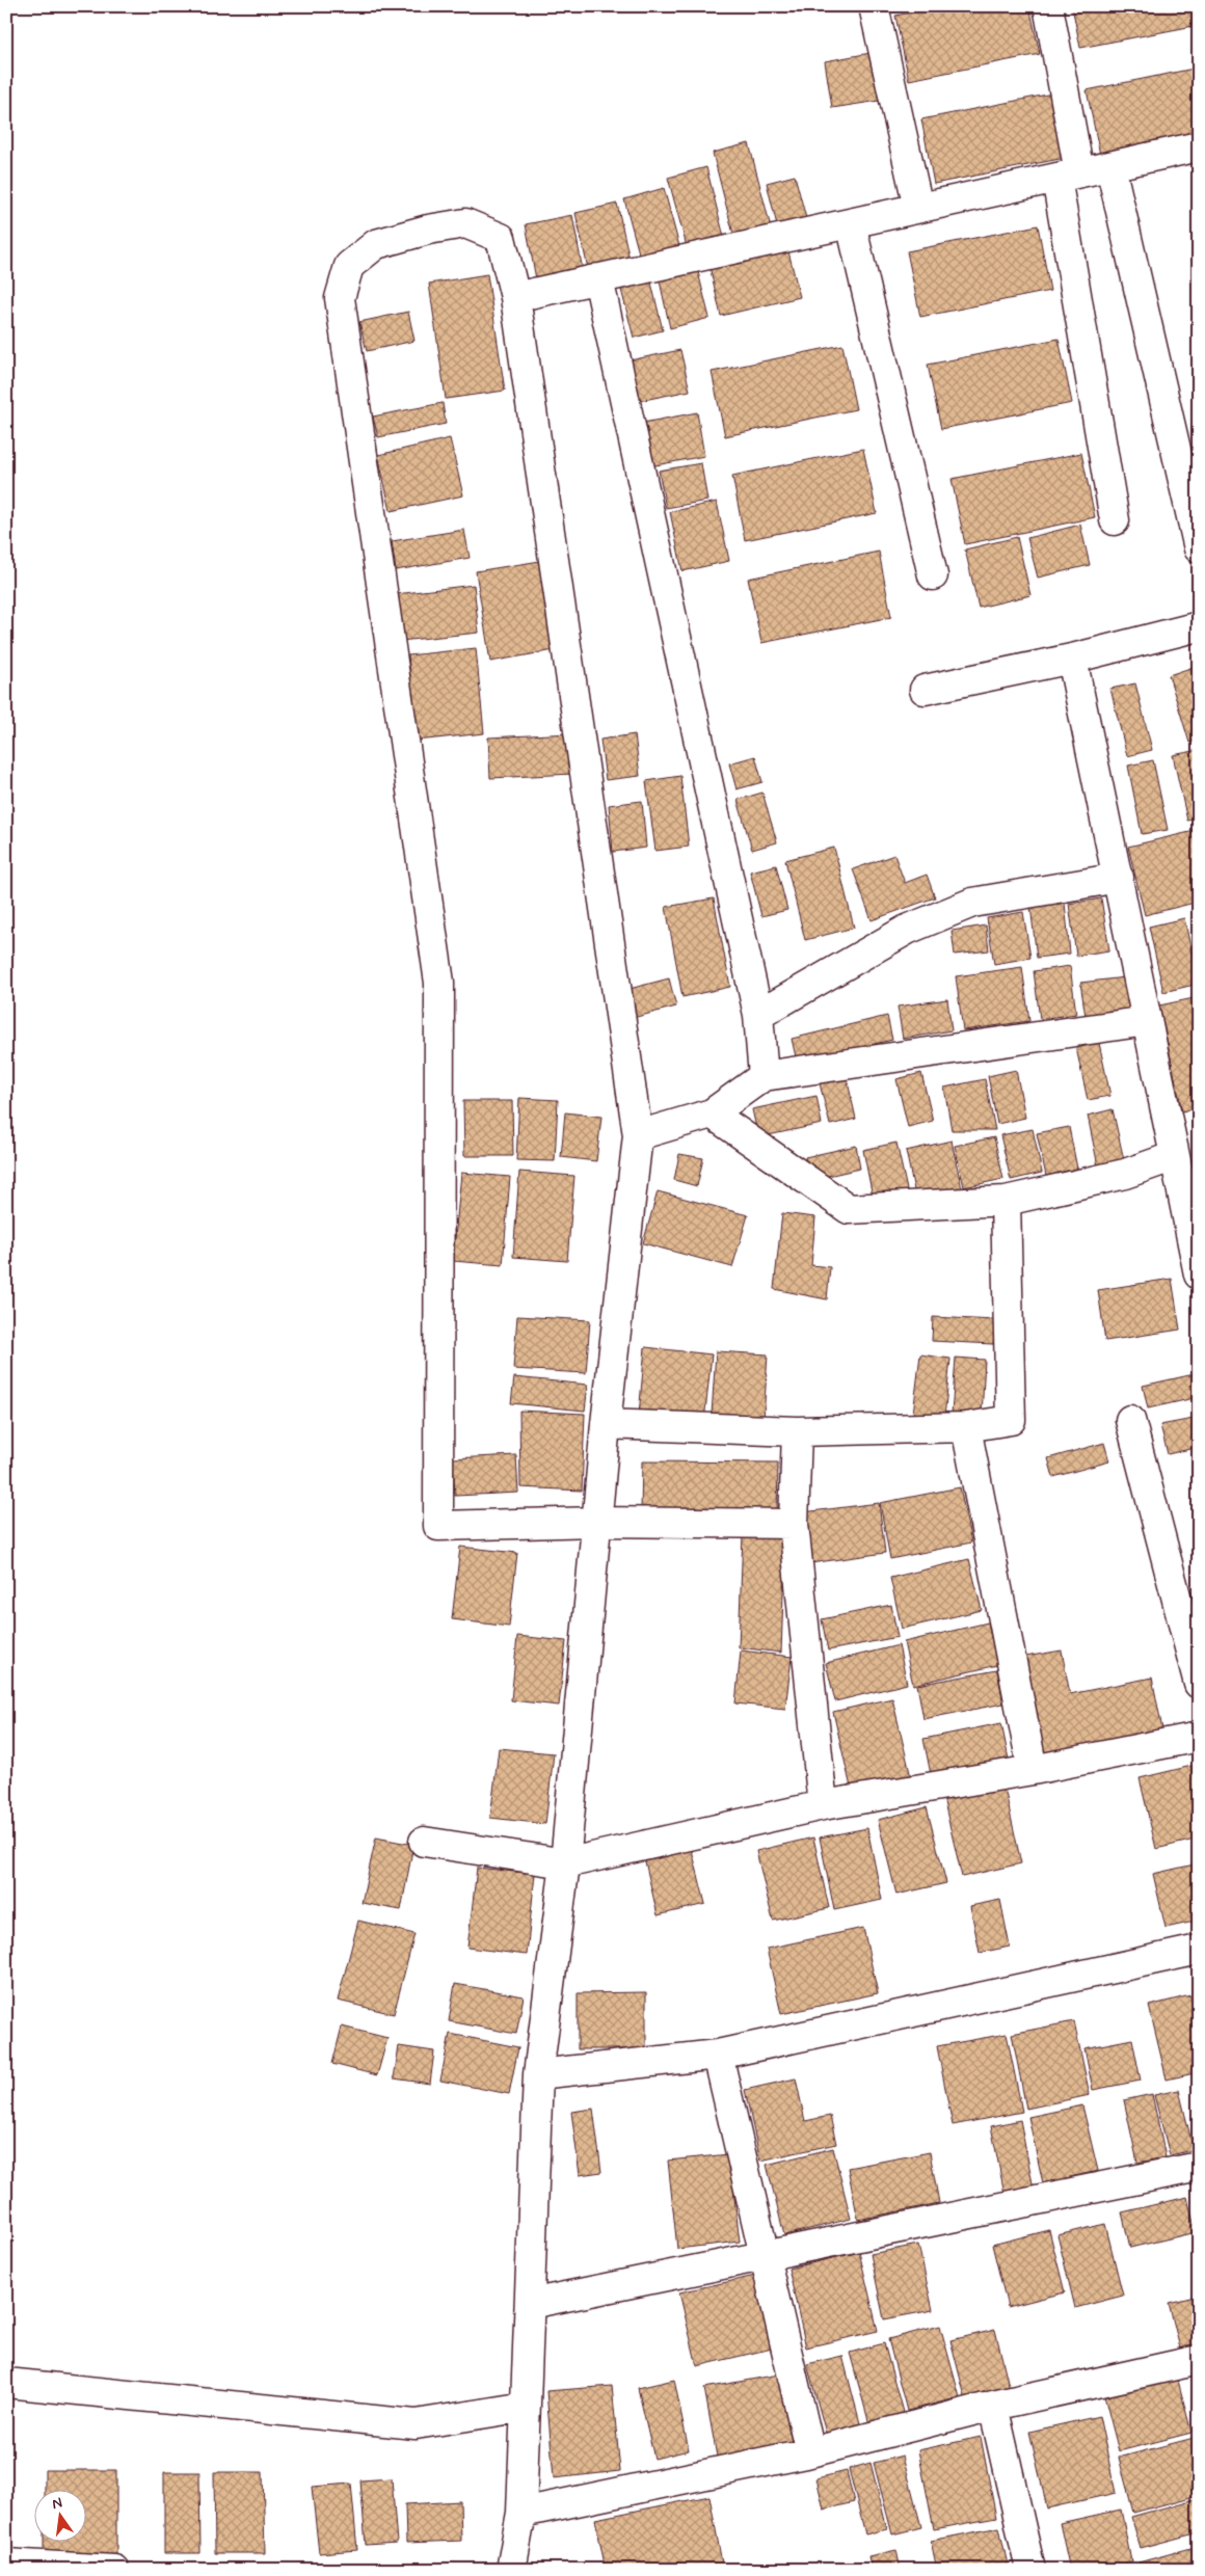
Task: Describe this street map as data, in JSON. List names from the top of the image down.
{
  "north": "top"
}
